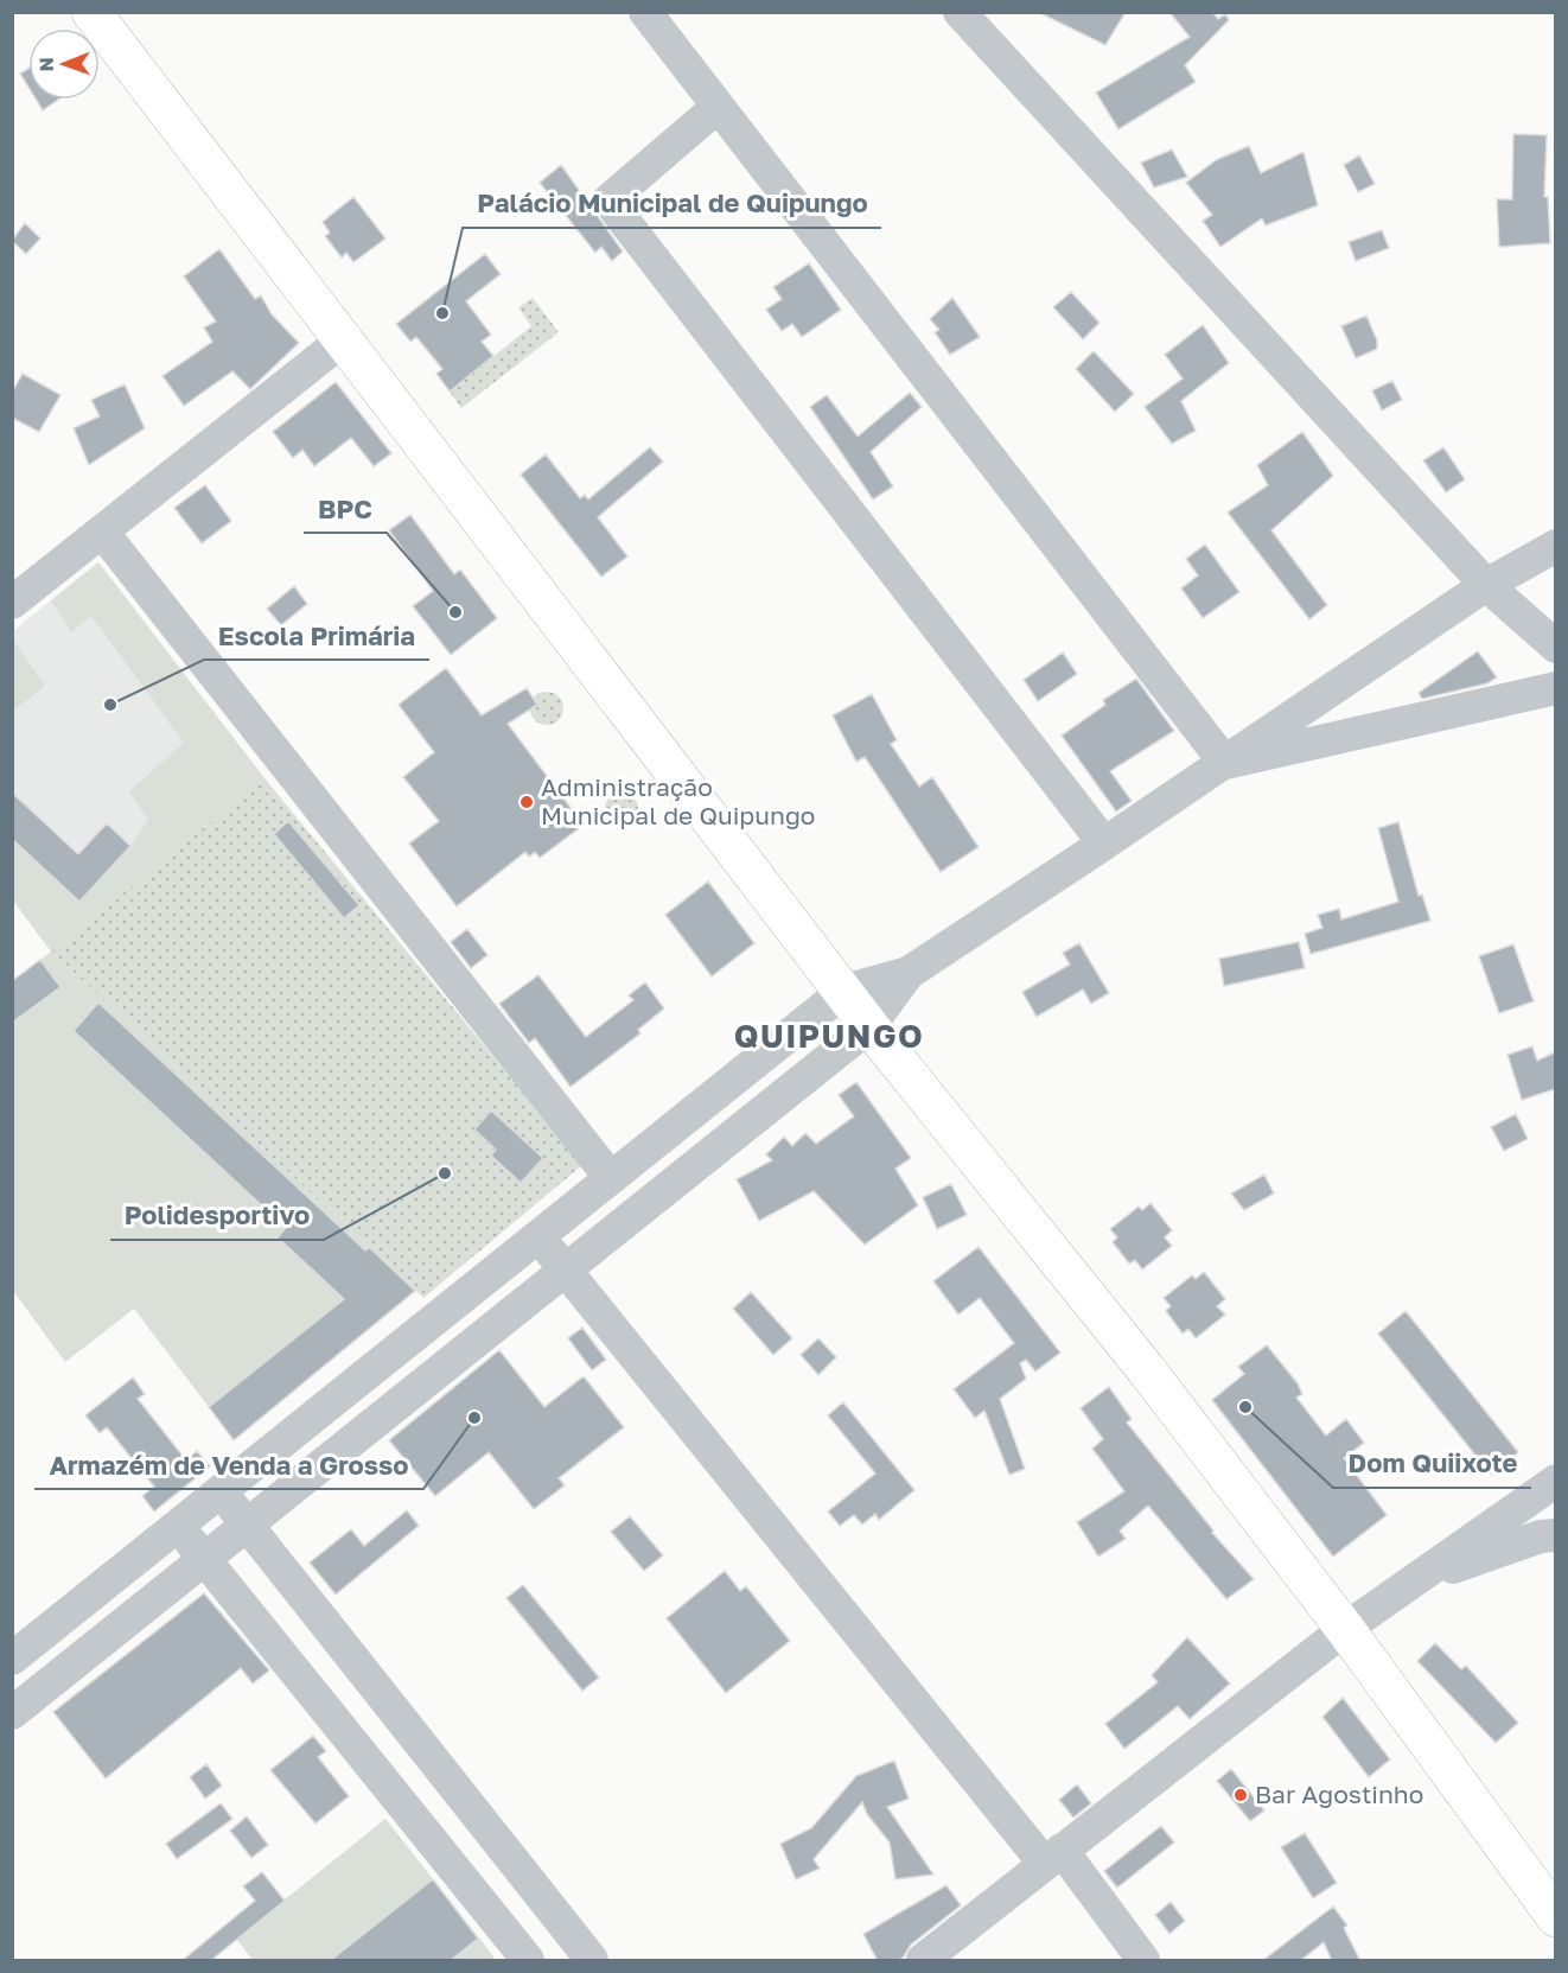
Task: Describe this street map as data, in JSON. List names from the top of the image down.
{
  "districts": ["QUIPUNGO"],
  "places": [
    "Palácio Municipal de Quipungo",
    "BPC",
    "Escola Primária",
    "Administração Municipal de Quipungo",
    "Polidesportivo",
    "Dom Quiixote",
    "Armazém de Venda a Grosso",
    "Bar Agostinho"
  ],
  "north": "left"
}
